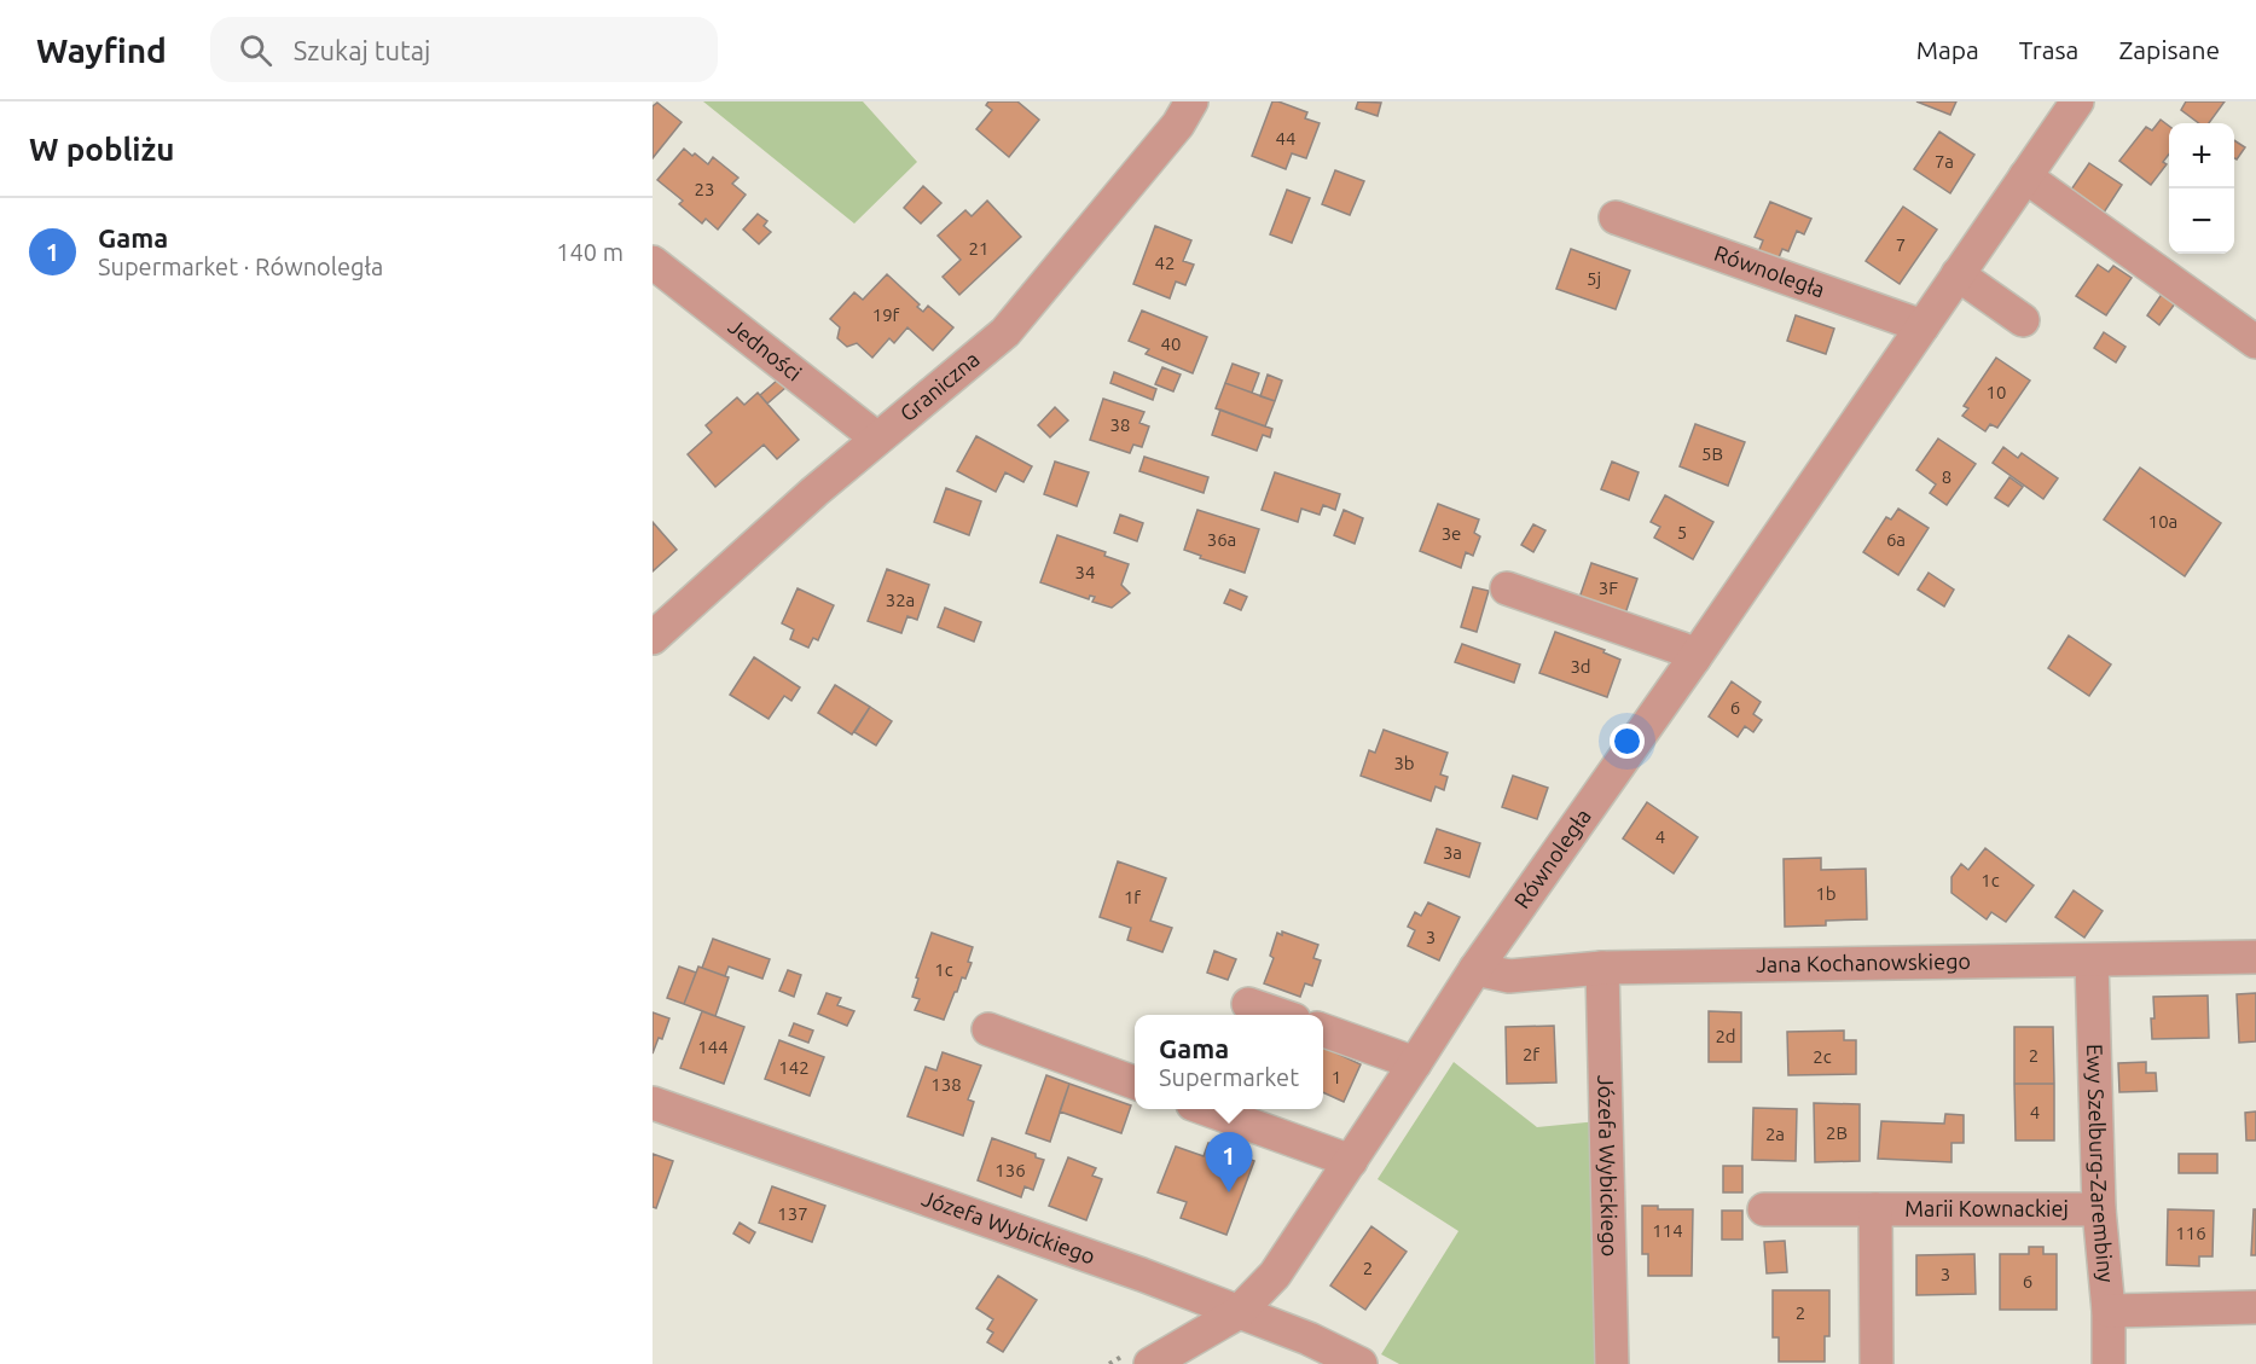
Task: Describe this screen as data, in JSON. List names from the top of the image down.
{
  "streets": {
    "street": [
      "Równoległa",
      "Jedności",
      "Graniczna",
      "Jana Kochanowskiego",
      "Ewy Szelburg-Zarembiny",
      "Józefa Wybickiego",
      "Marii Kownackiej"
    ]
  },
  "crossings": [
    ["Równoległa", "Jana Kochanowskiego"],
    ["Równoległa", "Józefa Wybickiego"],
    ["Jedności", "Graniczna"],
    ["Jana Kochanowskiego", "Ewy Szelburg-Zarembiny"],
    ["Jana Kochanowskiego", "Józefa Wybickiego"],
    ["Ewy Szelburg-Zarembiny", "Marii Kownackiej"]
  ],
  "house_numbers": [
    "44",
    "7a",
    "23",
    "7",
    "21",
    "42",
    "5j",
    "19f",
    "40",
    "10",
    "38",
    "5B",
    "8",
    "10a",
    "5",
    "3e",
    "36a",
    "6a",
    "34",
    "3F",
    "32a",
    "3d",
    "6",
    "3b",
    "4",
    "3a",
    "1c",
    "1b",
    "1f",
    "3",
    "1c",
    "2d",
    "144",
    "2f",
    "2",
    "2c",
    "142",
    "1",
    "138",
    "4",
    "2B",
    "2a",
    "136",
    "137",
    "114",
    "116",
    "2",
    "3",
    "6",
    "2"
  ],
  "page": {
    "header": "Wayfind",
    "search": "Szukaj tutaj",
    "nav": ["Mapa", "Trasa", "Zapisane"],
    "heading": "W pobliżu",
    "map_buttons": ["+", "−"],
    "list": [
      {
        "mark": "1",
        "name": "Gama",
        "note": "Supermarket · Równoległa",
        "value": "140 m"
      }
    ],
    "popup": ["Gama", "Supermarket"],
    "pins": "1"
  }
}
